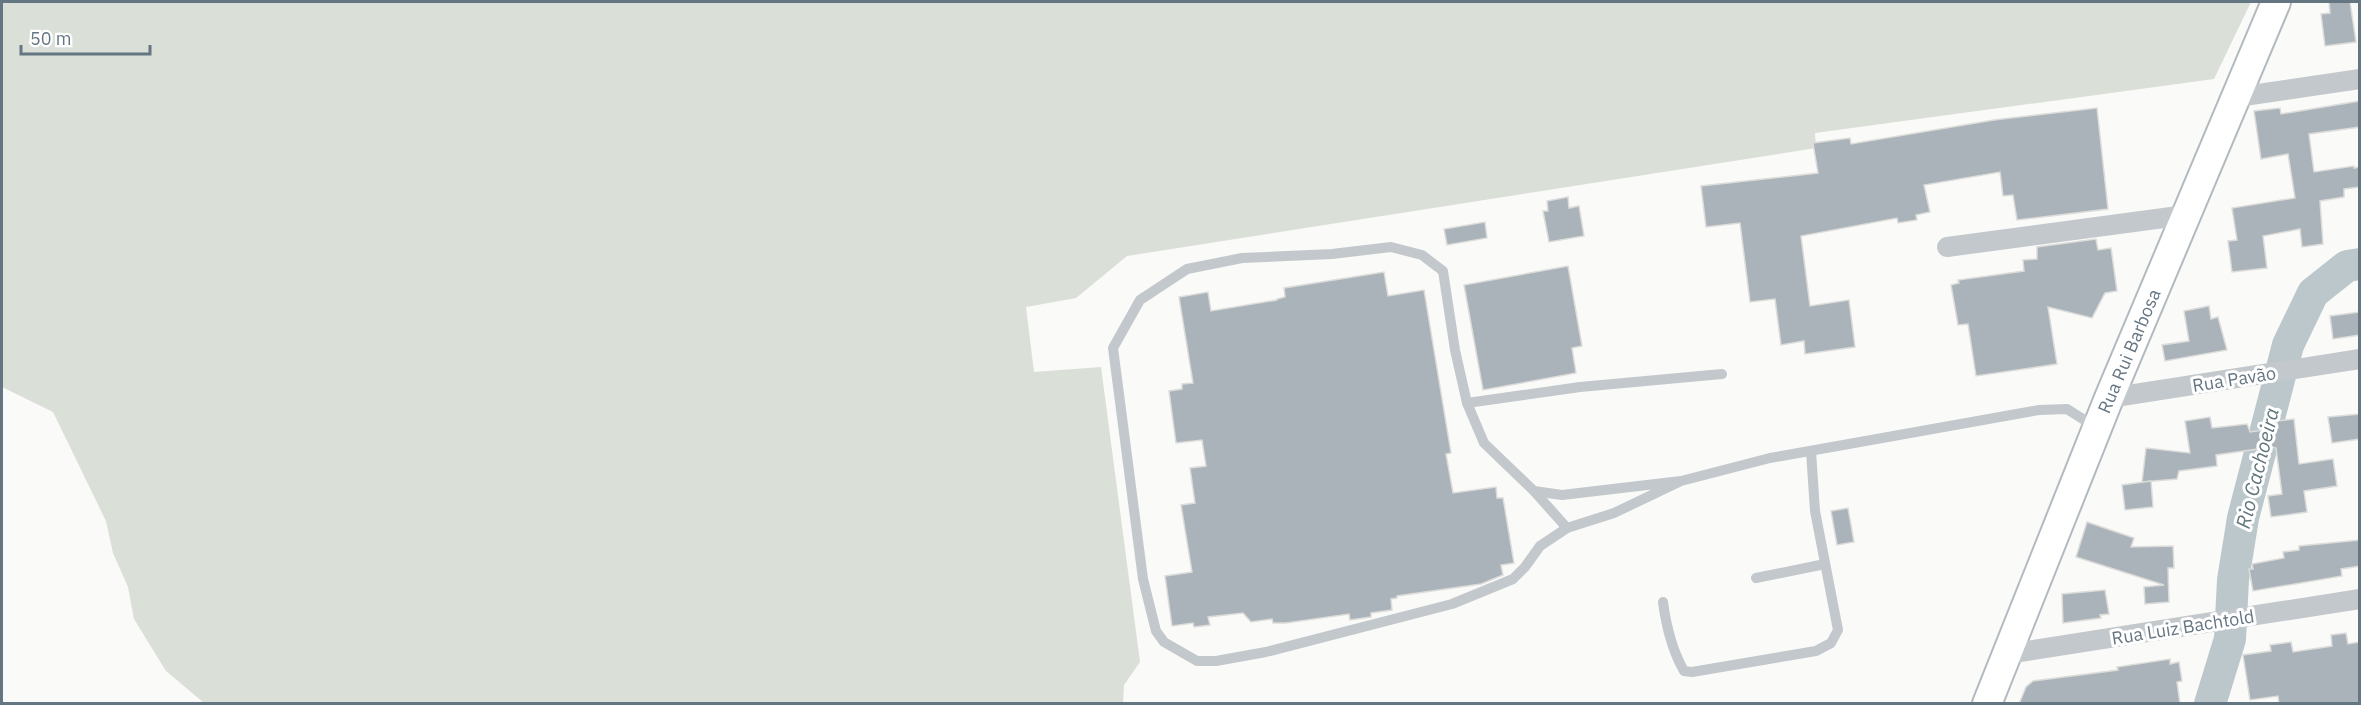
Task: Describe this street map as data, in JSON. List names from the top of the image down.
{
  "streets": {
    "main road": ["Rua Rui Barbosa"],
    "street": ["Rua Pavão", "Rua Luiz Bachtold"]
  },
  "crossings": [
    ["Rua Rui Barbosa", "Rua Pavão"],
    ["Rua Rui Barbosa", "Rua Luiz Bachtold"]
  ],
  "water": ["Rio Cachoeira"],
  "scale_bar": "50 m"
}
